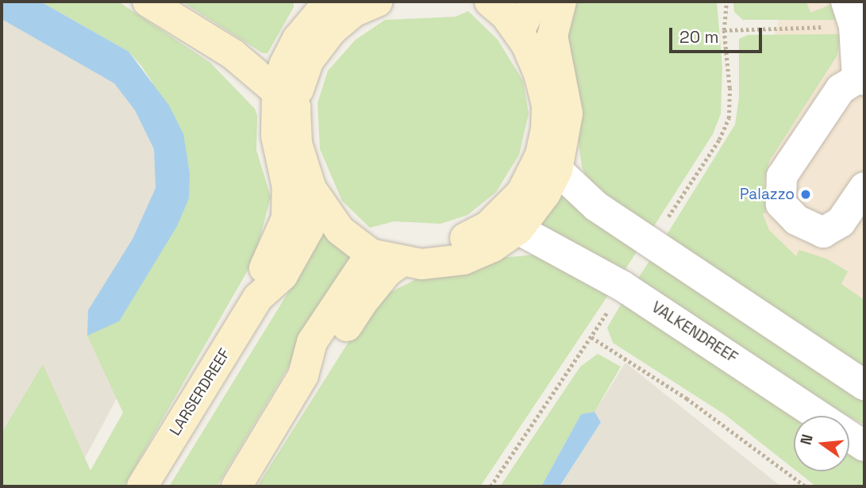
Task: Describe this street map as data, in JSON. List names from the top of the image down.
{
  "streets": {
    "main road": ["LARSERDREEF"],
    "street": ["VALKENDREEF"]
  },
  "places": ["Palazzo"],
  "scale_bar": "20 m",
  "north": "left"
}
